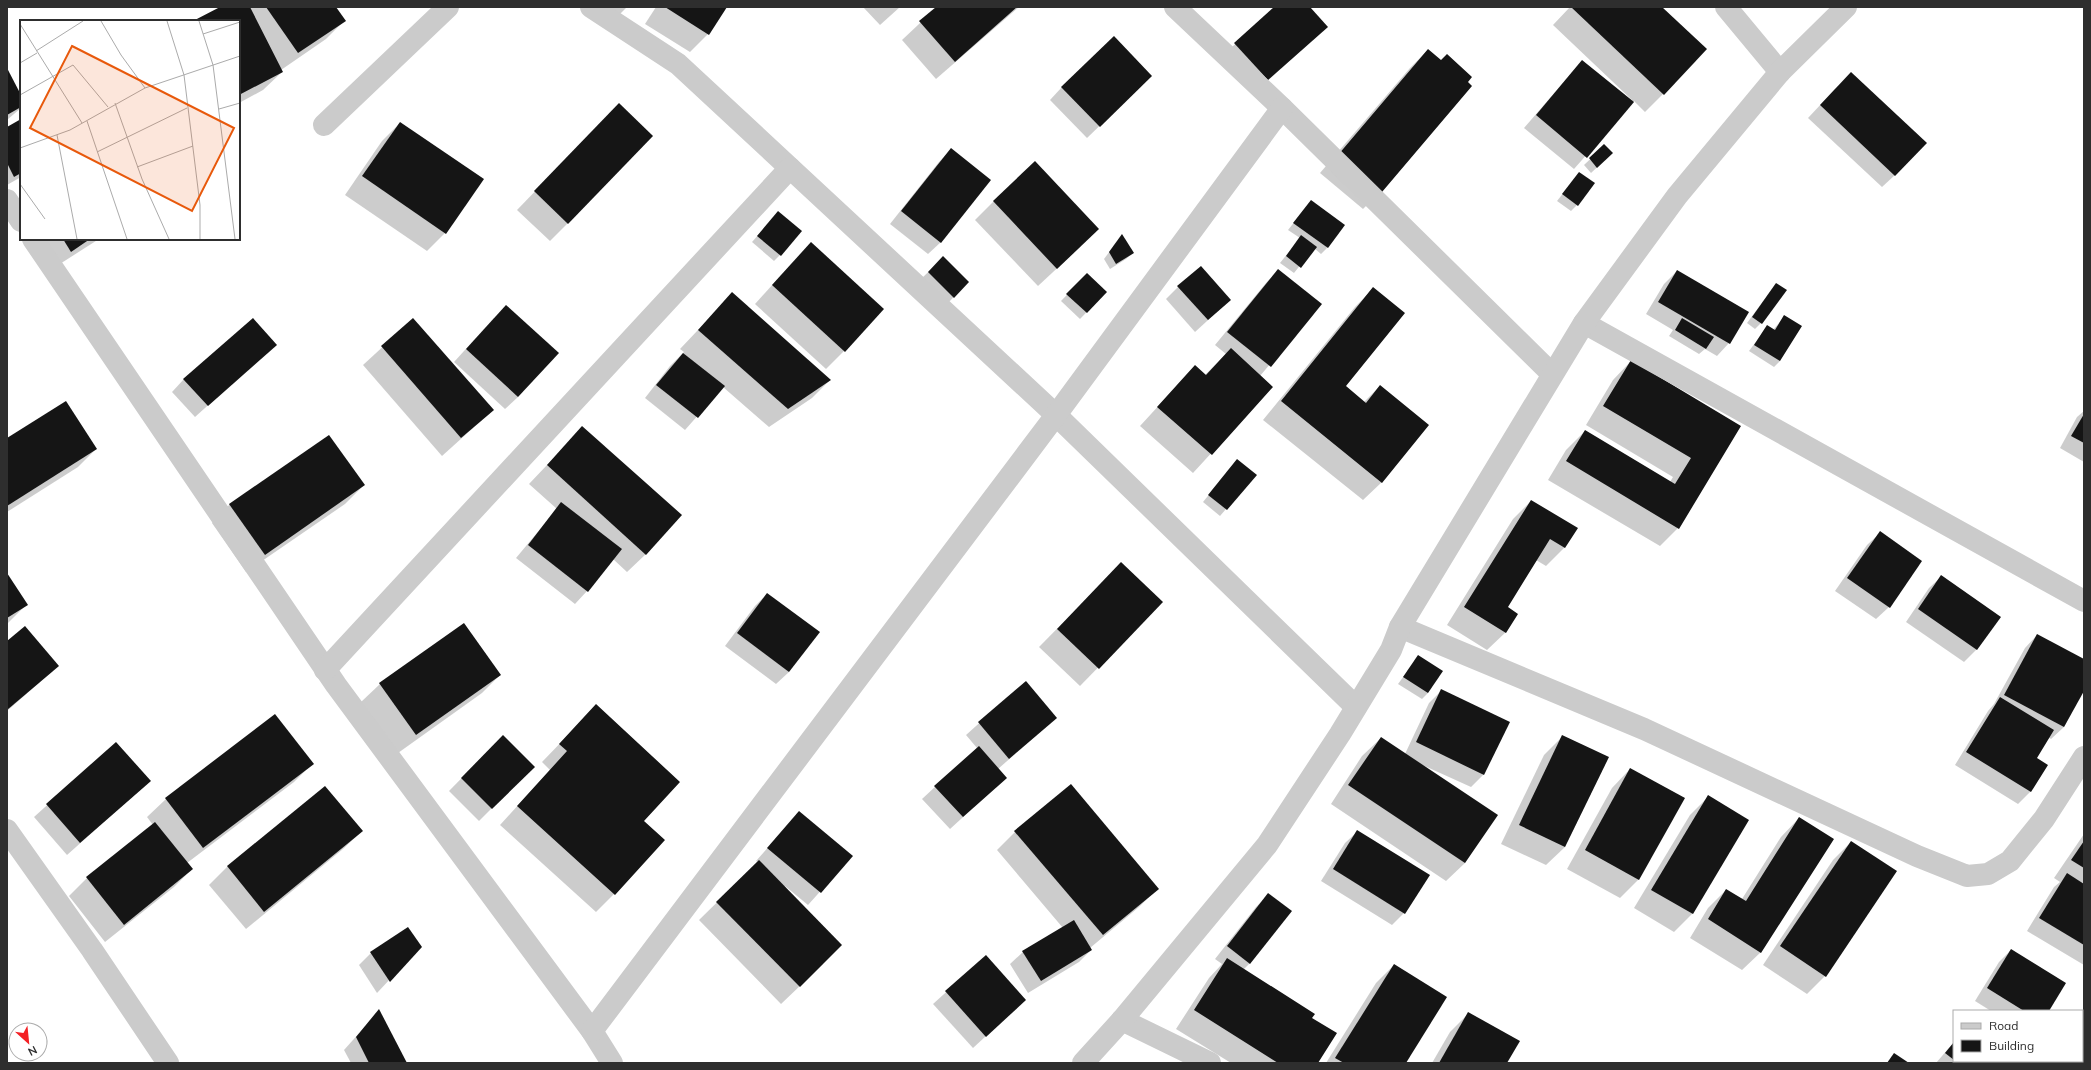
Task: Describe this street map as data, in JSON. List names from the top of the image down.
{
  "legend": ["Road", "Building"],
  "north": "bottom right"
}
